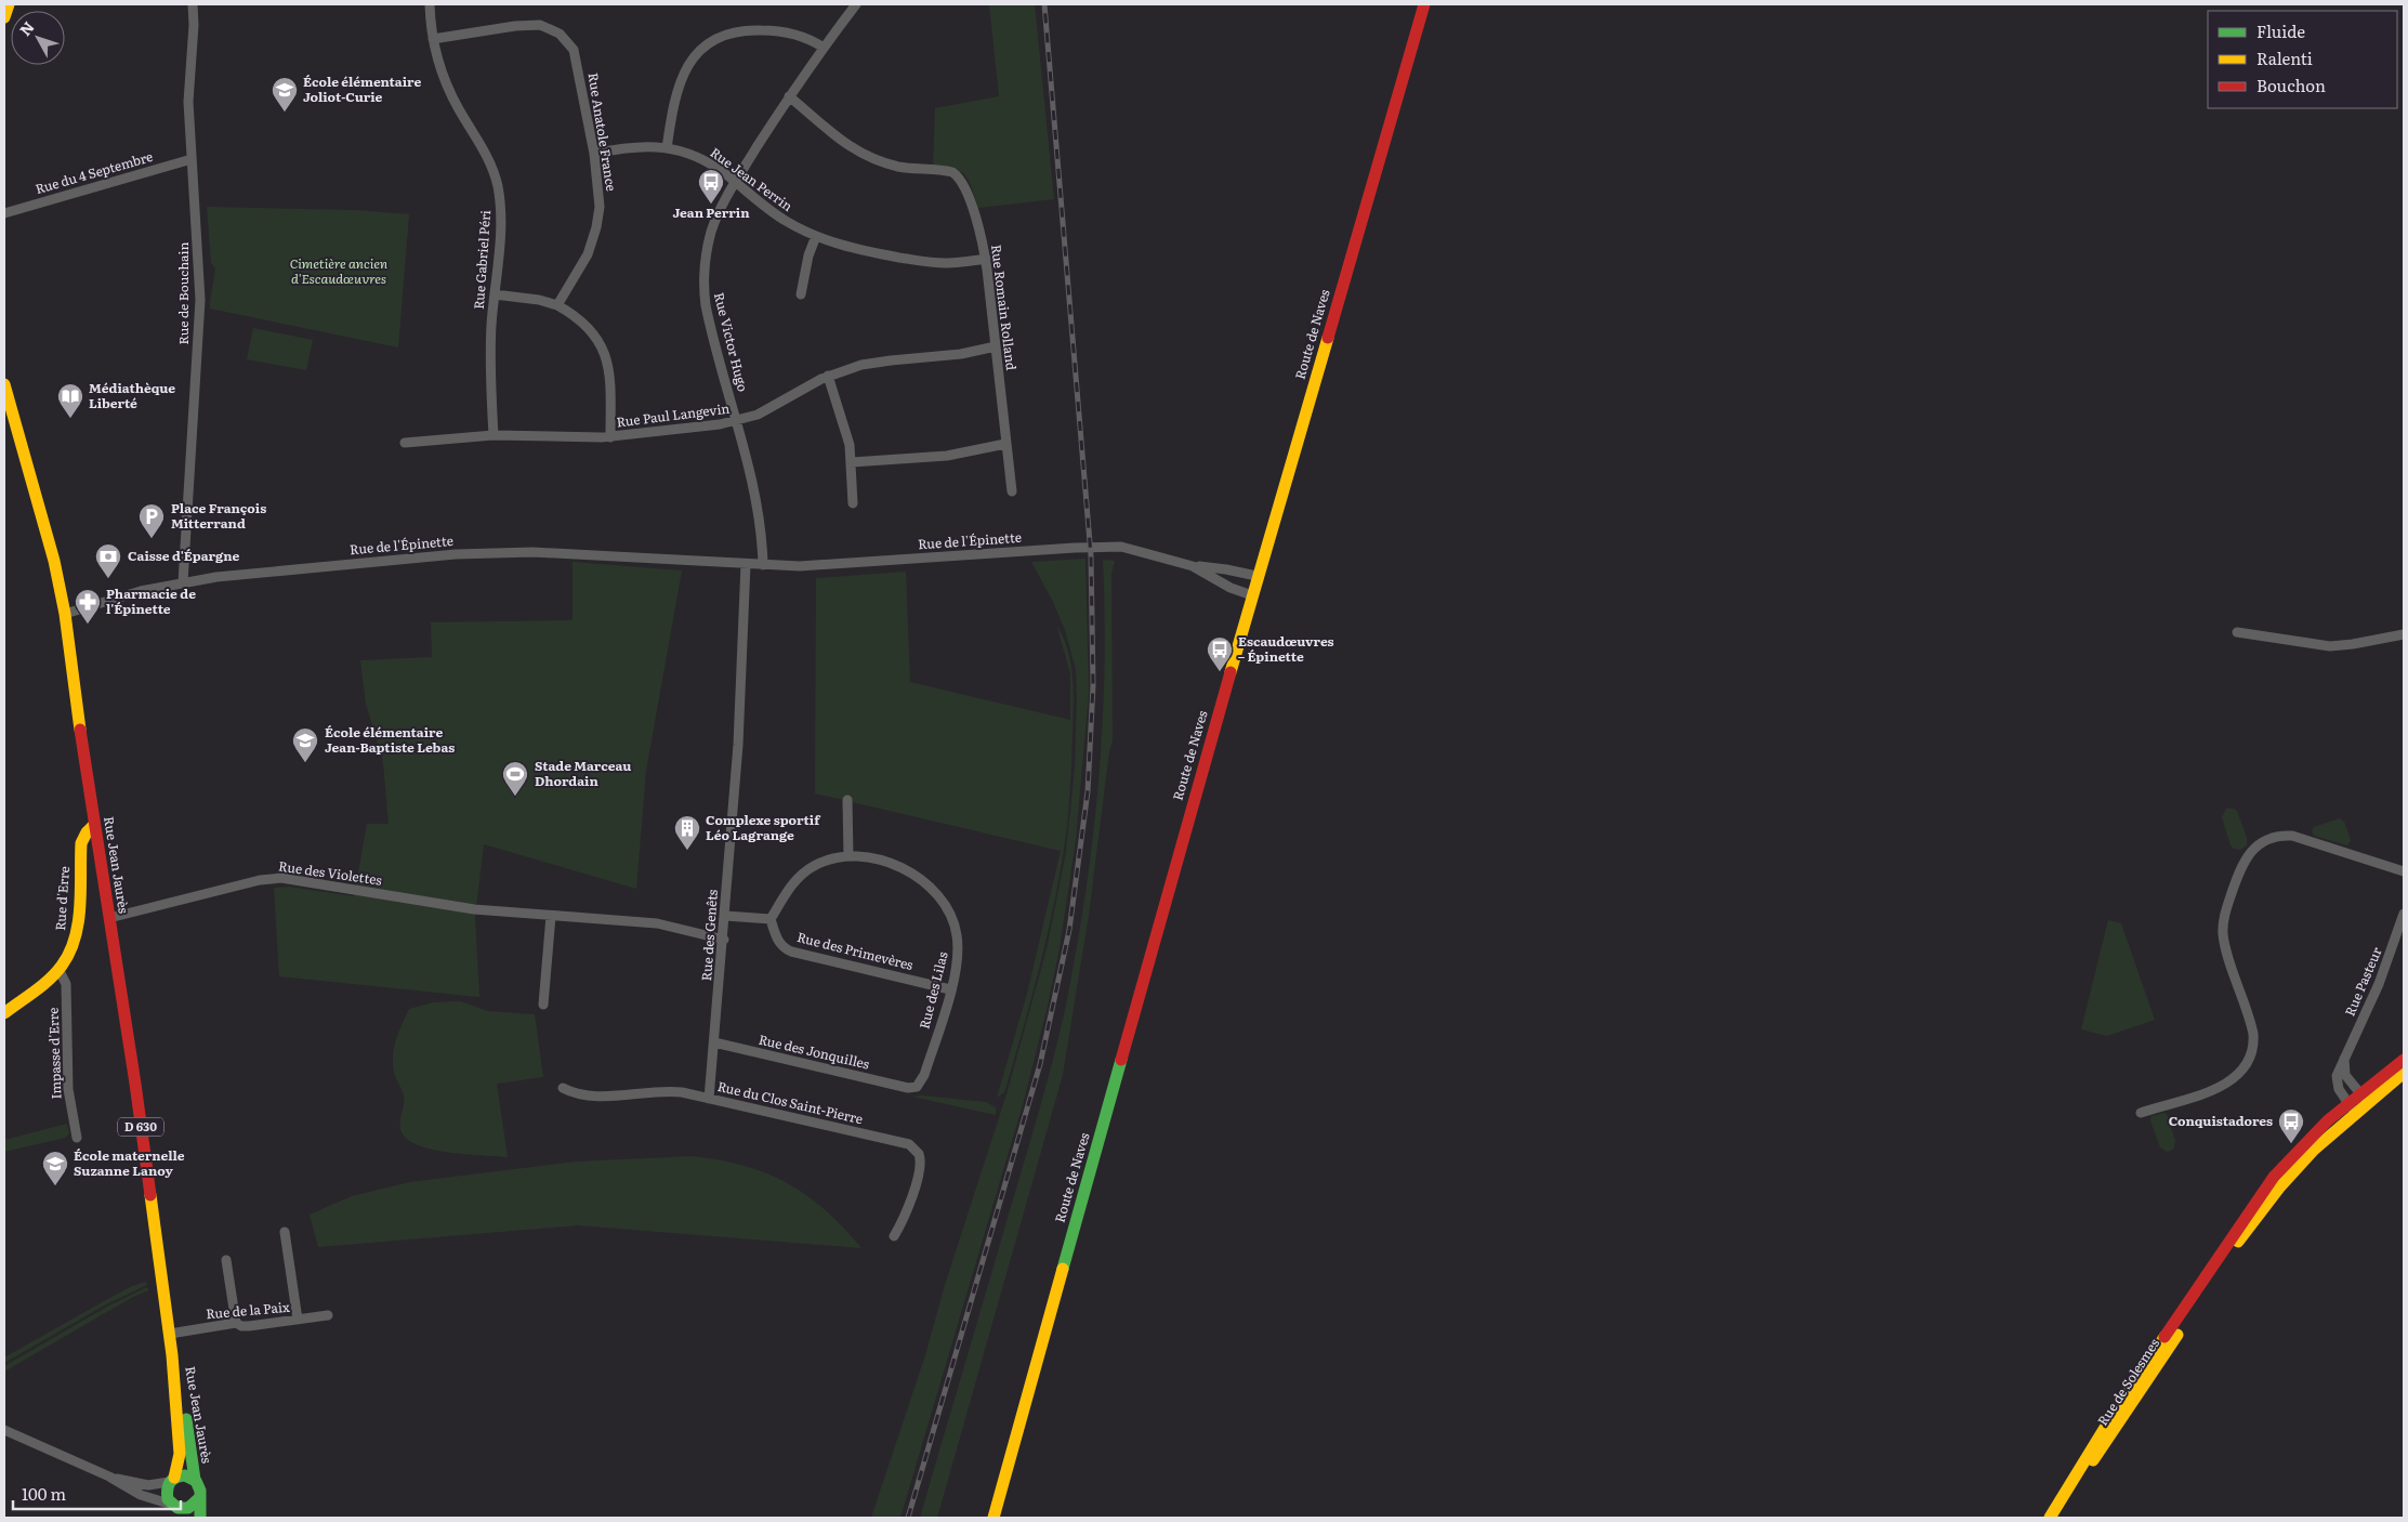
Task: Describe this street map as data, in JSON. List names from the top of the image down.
{
  "streets": {
    "main road": [
      "Route de Naves",
      "Rue Jean Jaurès",
      "Rue d'Erre",
      "D 630",
      "Rue de Solesmes"
    ],
    "street": [
      "Rue Anatole France",
      "Rue du 4 Septembre",
      "Rue Jean Perrin",
      "Rue Gabriel Péri",
      "Rue de Bouchain",
      "Rue Romain Rolland",
      "Rue Victor Hugo",
      "Rue Paul Langevin",
      "Rue de l'Épinette",
      "Rue des Violettes",
      "Rue des Genêts",
      "Rue des Primevères",
      "Rue Pasteur",
      "Rue des Lilas",
      "Rue des Jonquilles",
      "Impasse d'Erre",
      "Rue du Clos Saint-Pierre",
      "Rue de la Paix"
    ]
  },
  "crossings": [
    ["Rue Anatole France", "Rue Jean Perrin"],
    ["Rue Anatole France", "Rue Gabriel Péri"],
    ["Rue du 4 Septembre", "Rue de Bouchain"],
    ["Rue Jean Perrin", "Rue Romain Rolland"],
    ["Rue Jean Perrin", "Rue Victor Hugo"],
    ["Rue Gabriel Péri", "Rue Paul Langevin"],
    ["Rue de Bouchain", "Rue de l'Épinette"],
    ["Rue Romain Rolland", "Rue Victor Hugo"],
    ["Rue Romain Rolland", "Rue Paul Langevin"],
    ["Route de Naves", "Rue de l'Épinette"],
    ["Rue Victor Hugo", "Rue Paul Langevin"],
    ["Rue Victor Hugo", "Rue de l'Épinette"],
    ["Rue de l'Épinette", "Rue Jean Jaurès"],
    ["Rue de l'Épinette", "Rue des Genêts"],
    ["Rue Jean Jaurès", "Rue des Violettes"],
    ["Rue Jean Jaurès", "Rue d'Erre"],
    ["Rue Jean Jaurès", "Rue de la Paix"],
    ["Rue des Violettes", "Rue des Genêts"],
    ["Rue d'Erre", "Impasse d'Erre"],
    ["Rue des Genêts", "Rue des Jonquilles"],
    ["Rue des Genêts", "Rue du Clos Saint-Pierre"],
    ["Rue des Primevères", "Rue des Lilas"],
    ["Rue Pasteur", "Rue de Solesmes"],
    ["Rue des Lilas", "Rue des Jonquilles"]
  ],
  "parks": ["Cimetière ancien d'Escaudœuvres"],
  "places": {
    "school or university": ["École élémentaire Joliot-Curie", "École élémentaire Jean-Baptiste Lebas", "École maternelle Suzanne Lanoy"],
    "bus stop": ["Jean Perrin", "Escaudœuvres – Épinette", "Conquistadores"],
    "library": ["Médiathèque Liberté"],
    "parking": ["Place François Mitterrand"],
    "bank": ["Caisse d'Épargne"],
    "pharmacy": ["Pharmacie de l'Épinette"],
    "sports": ["Stade Marceau Dhordain"],
    "building": ["Complexe sportif Léo Lagrange"]
  },
  "legend": ["Fluide", "Ralenti", "Bouchon"],
  "scale_bar": "100 m",
  "north": "top left"
}
